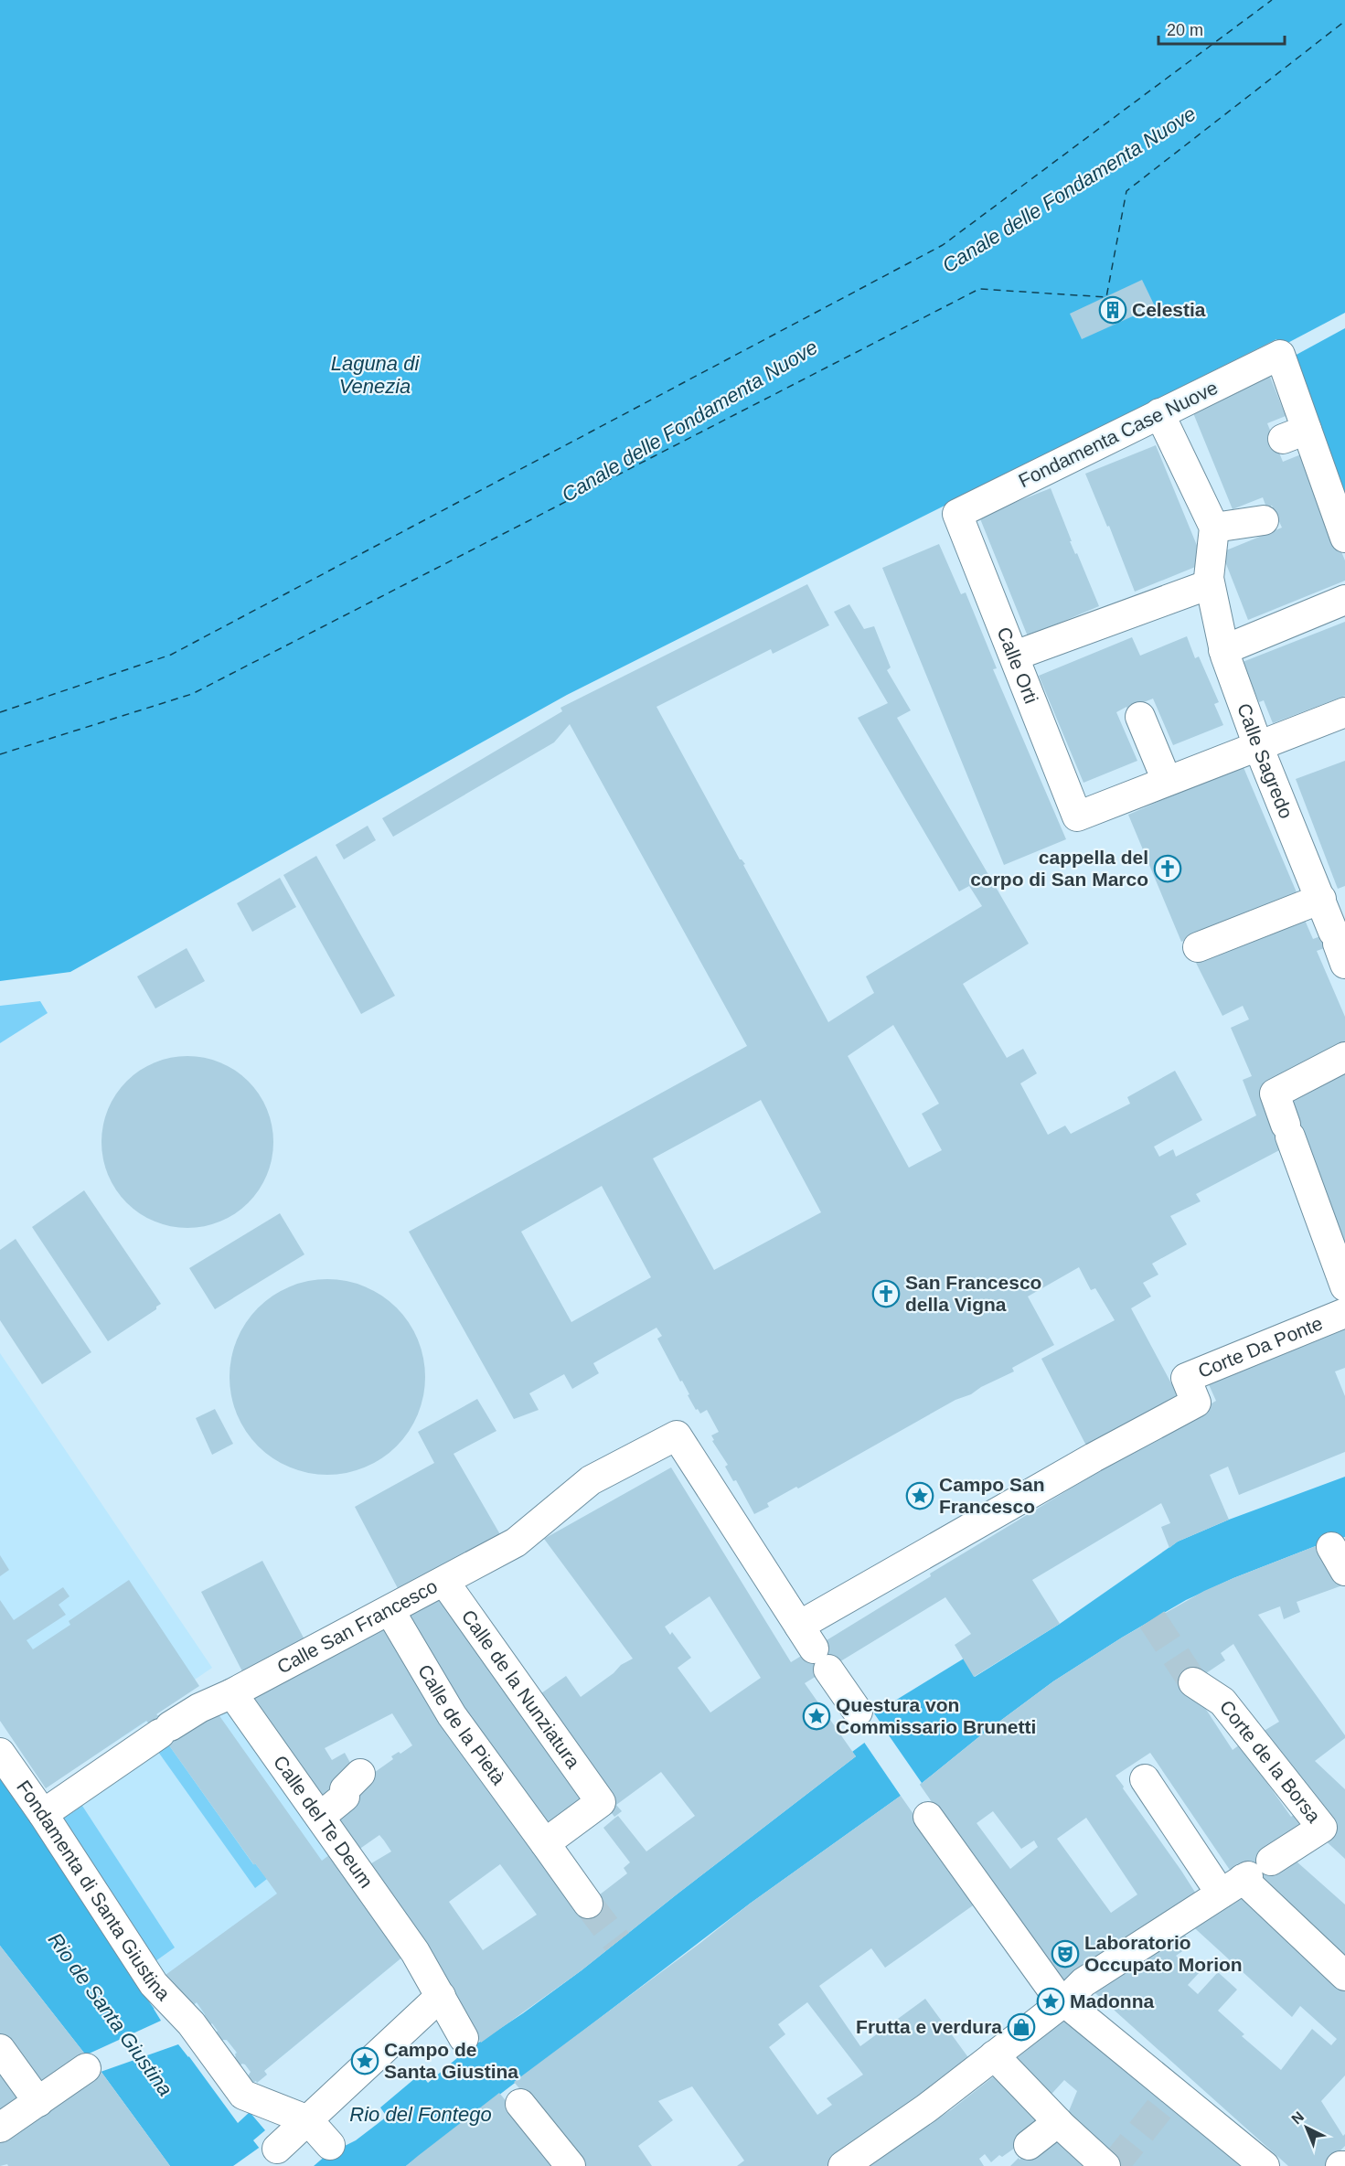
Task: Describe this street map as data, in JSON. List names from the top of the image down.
{
  "streets": {
    "street": [
      "Fondamenta Case Nuove",
      "Calle Orti",
      "Calle Sagredo",
      "Corte Da Ponte",
      "Calle San Francesco",
      "Calle de la Nunziatura",
      "Calle de la Pietà",
      "Corte de la Borsa",
      "Calle del Te Deum",
      "Fondamenta di Santa Giustina"
    ]
  },
  "crossings": [
    ["Fondamenta Case Nuove", "Calle Orti"],
    ["Corte Da Ponte", "Calle San Francesco"],
    ["Calle San Francesco", "Calle de la Nunziatura"],
    ["Calle San Francesco", "Calle de la Pietà"],
    ["Calle San Francesco", "Calle del Te Deum"],
    ["Calle San Francesco", "Fondamenta di Santa Giustina"],
    ["Calle de la Nunziatura", "Calle de la Pietà"]
  ],
  "water": [
    "Canale delle Fondamenta Nuove",
    "Laguna di Venezia",
    "Rio de Santa Giustina",
    "Rio del Fontego"
  ],
  "places": {
    "building": ["Celestia"],
    "church": ["cappella del corpo di San Marco", "San Francesco della Vigna"],
    "place": [
      "Campo San Francesco",
      "Questura von Commissario Brunetti",
      "Madonna",
      "Campo de Santa Giustina"
    ],
    "theatre": ["Laboratorio Occupato Morion"],
    "shop": ["Frutta e verdura"]
  },
  "scale_bar": "20 m",
  "north": "top left"
}
